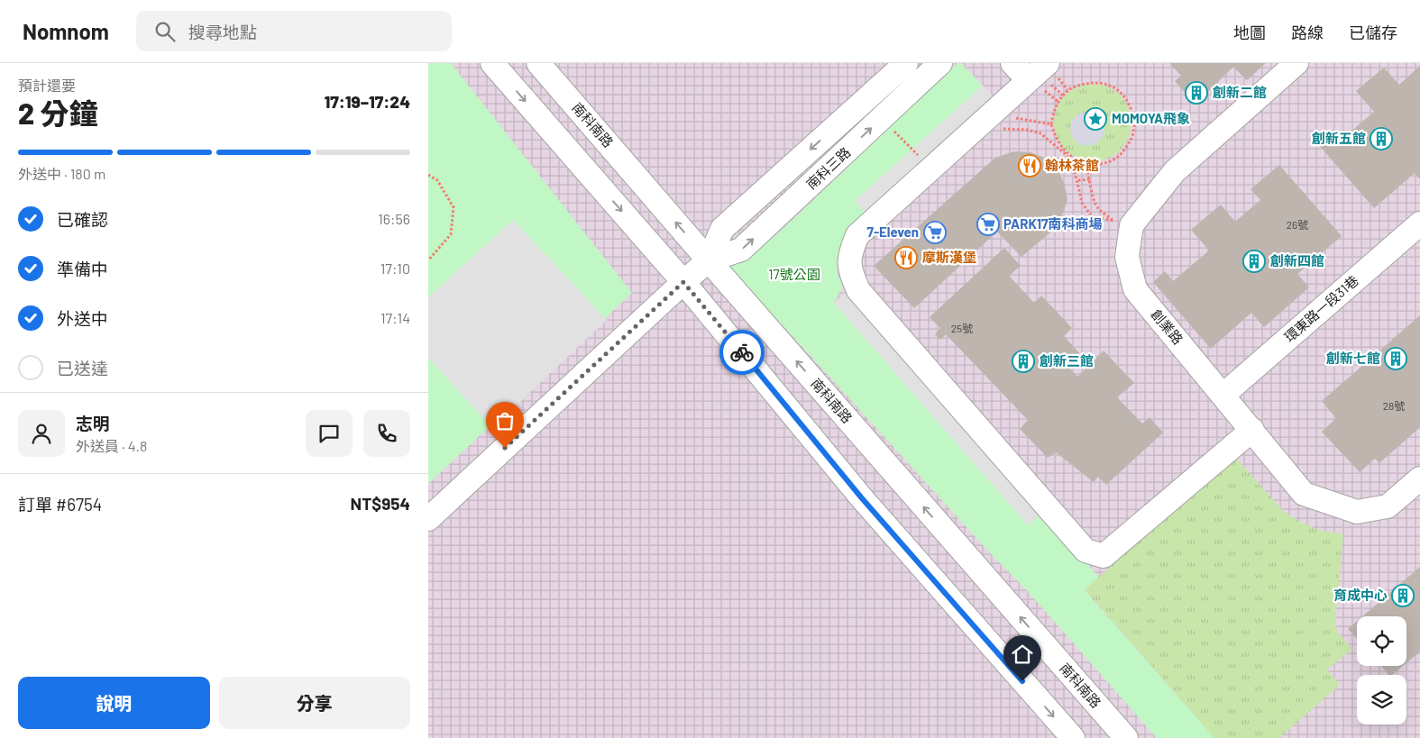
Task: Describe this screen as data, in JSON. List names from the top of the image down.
{
  "streets": {
    "street": [
      "南科南路",
      "南科三路",
      "環東路一段31巷",
      "創業路"
    ]
  },
  "crossings": [
    ["南科南路", "南科三路"],
    ["環東路一段31巷", "創業路"]
  ],
  "parks": ["17號公園"],
  "places": {
    "building": [
      "創新二館",
      "創新五館",
      "創新四館",
      "創新七館",
      "創新三館",
      "育成中心"
    ],
    "place": ["MOMOYA飛象"],
    "restaurant": ["翰林茶館", "摩斯漢堡"],
    "supermarket": ["PARK17南科商場", "7-Eleven"]
  },
  "house_numbers": ["26號", "25號", "28號"],
  "page": {
    "header": "Nomnom",
    "search": "搜尋地點",
    "nav": ["地圖", "路線", "已儲存"],
    "heading": ["2 分鐘", "預計還要", "17:19–17:24"],
    "panel": [
      "志明",
      "外送員 · 4.8",
      "訂單 #6754",
      "NT$954"
    ],
    "bar": "外送中 · 180 m",
    "list": [
      ["已確認", "16:56"],
      ["準備中", "17:10"],
      ["外送中", "17:14"],
      "已送達"
    ],
    "buttons": ["說明", "分享"]
  }
}
